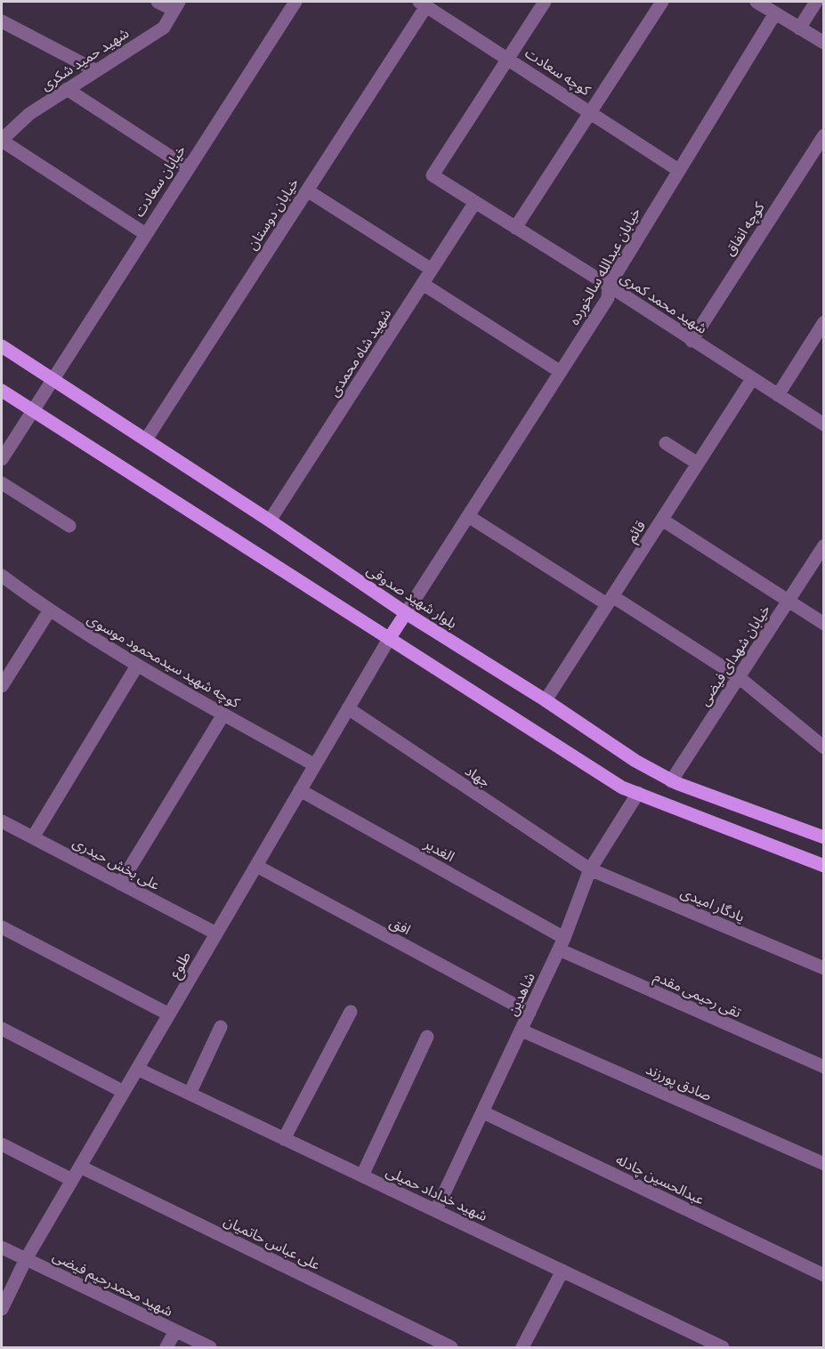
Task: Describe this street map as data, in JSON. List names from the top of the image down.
{
  "streets": {
    "main road": ["بلوار شهید صدوقی"],
    "street": [
      "شهید حمید شکری",
      "کوچه سعادت",
      "خیابان سعادت",
      "خیابان دوستان",
      "کوچه انفاق",
      "خیابان عبدالله سالخورده",
      "شهید محمد کمری",
      "شهید شاه محمدی",
      "قائم",
      "خیابان شهدای فیضی",
      "کوچه شهید سیدمحمود موسوی",
      "جهاد",
      "الغدیر",
      "علی بخش حیدری",
      "یادگار امیدی",
      "افق",
      "طلوع",
      "شاهدین",
      "تقی رحیمی مقدم",
      "صادق پورزند",
      "عبدالحسین چادله",
      "شهید خداداد حمیلی",
      "علی عباس حاتمیان",
      "شهید محمدرحیم فیضی"
    ]
  },
  "crossings": [
    ["کوچه سعادت", "خیابان دوستان"],
    ["کوچه سعادت", "خیابان عبدالله سالخورده"],
    ["کوچه سعادت", "شهید محمد کمری"],
    ["خیابان سعادت", "بلوار شهید صدوقی"],
    ["خیابان دوستان", "بلوار شهید صدوقی"],
    ["کوچه انفاق", "شهید محمد کمری"],
    ["خیابان عبدالله سالخورده", "شهید محمد کمری"],
    ["خیابان عبدالله سالخورده", "بلوار شهید صدوقی"],
    ["شهید محمد کمری", "شهید شاه محمدی"],
    ["شهید محمد کمری", "قائم"],
    ["شهید شاه محمدی", "بلوار شهید صدوقی"],
    ["قائم", "بلوار شهید صدوقی"],
    ["بلوار شهید صدوقی", "خیابان شهدای فیضی"],
    ["کوچه شهید سیدمحمود موسوی", "طلوع"],
    ["جهاد", "یادگار امیدی"],
    ["جهاد", "طلوع"],
    ["جهاد", "شاهدین"],
    ["الغدیر", "طلوع"],
    ["الغدیر", "شاهدین"],
    ["الغدیر", "تقی رحیمی مقدم"],
    ["علی بخش حیدری", "طلوع"],
    ["یادگار امیدی", "شاهدین"],
    ["افق", "طلوع"],
    ["افق", "شاهدین"],
    ["طلوع", "شهید خداداد حمیلی"],
    ["طلوع", "علی عباس حاتمیان"],
    ["طلوع", "شهید محمدرحیم فیضی"],
    ["شاهدین", "تقی رحیمی مقدم"],
    ["شاهدین", "صادق پورزند"],
    ["شاهدین", "عبدالحسین چادله"],
    ["شاهدین", "شهید خداداد حمیلی"]
  ]
}
